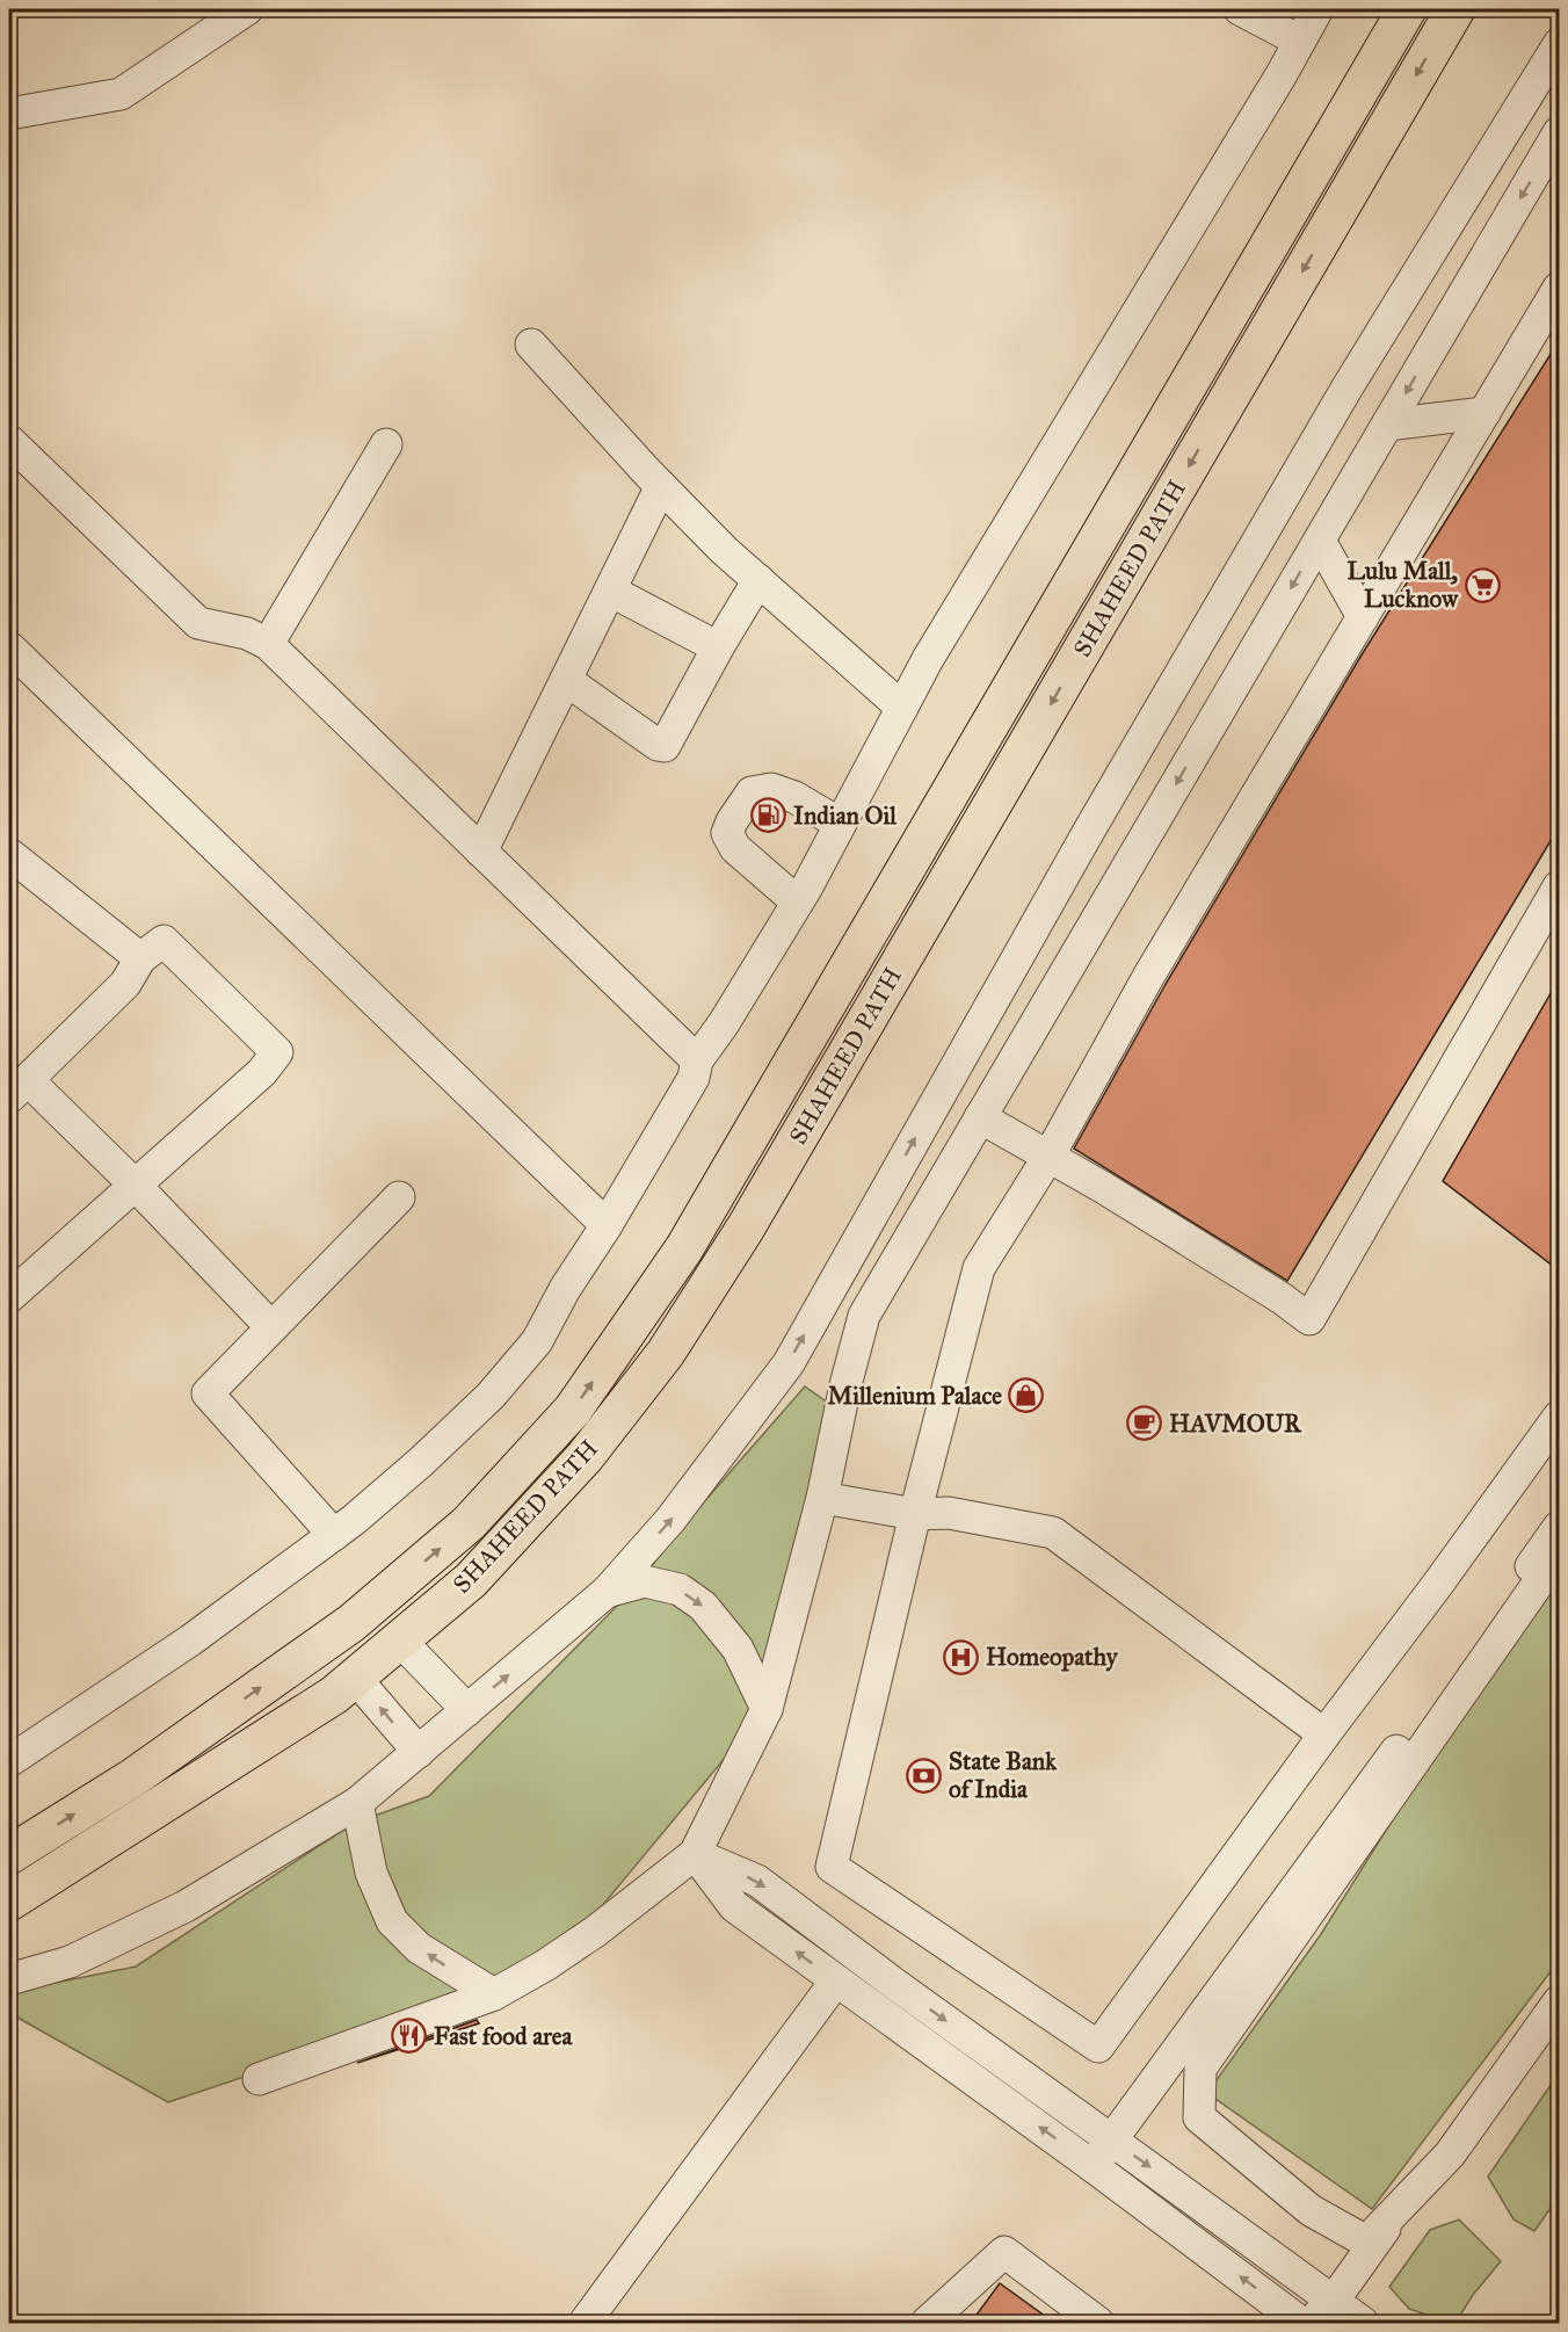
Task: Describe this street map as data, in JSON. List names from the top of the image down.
{
  "streets": {
    "highway": ["SHAHEED PATH"]
  },
  "places": {
    "supermarket": ["Lulu Mall, Lucknow"],
    "fuel station": ["Indian Oil"],
    "shop": ["Millenium Palace"],
    "cafe": ["HAVMOUR"],
    "hospital": ["Homeopathy"],
    "bank": ["State Bank of India"],
    "restaurant": ["Fast food area"]
  }
}
